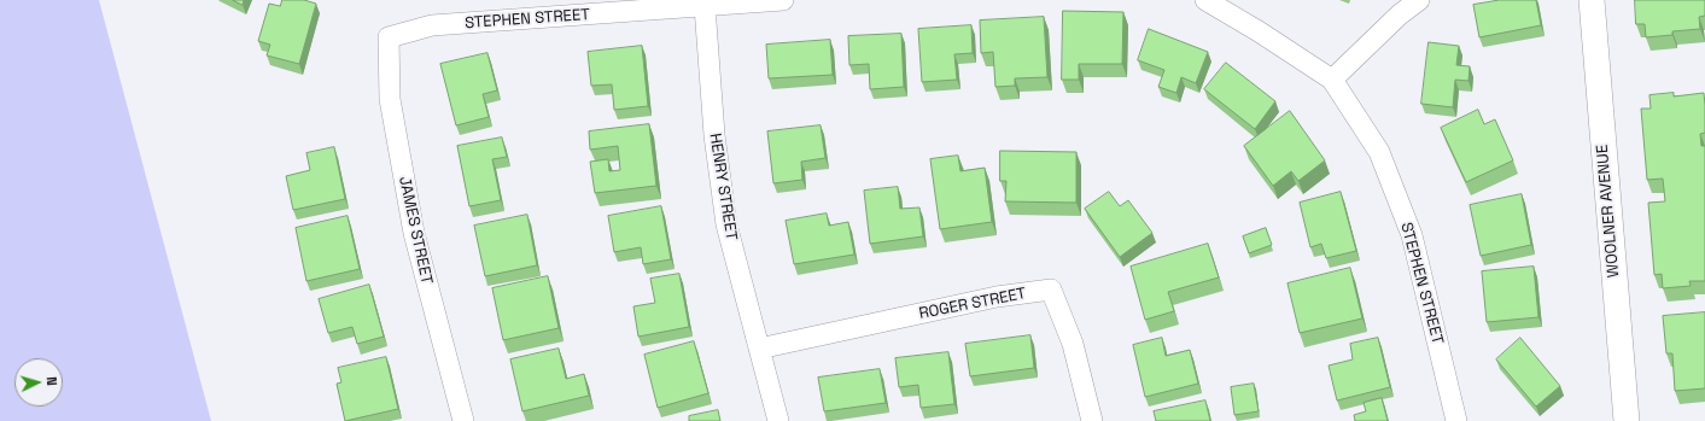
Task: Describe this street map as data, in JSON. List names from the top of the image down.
{
  "streets": {
    "street": [
      "STEPHEN STREET",
      "HENRY STREET",
      "WOOLNER AVENUE",
      "JAMES STREET",
      "ROGER STREET"
    ]
  },
  "crossings": [
    ["STEPHEN STREET", "HENRY STREET"],
    ["STEPHEN STREET", "JAMES STREET"],
    ["HENRY STREET", "ROGER STREET"]
  ],
  "north": "right"
}
